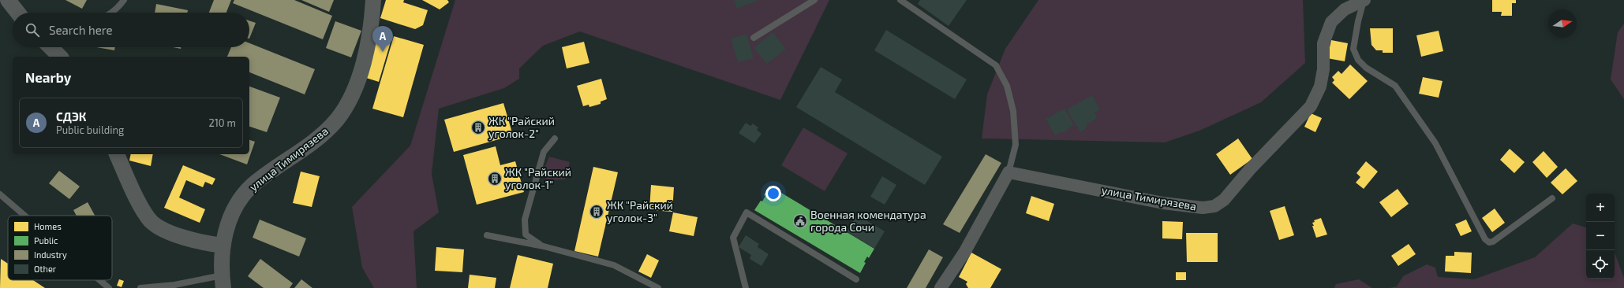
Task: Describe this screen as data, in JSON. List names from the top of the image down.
{
  "streets": {
    "street": ["улица Тимирязева"]
  },
  "places": {
    "building": ["ЖК \"Райский уголок-2\"", "ЖК \"Райский уголок-1\"", "ЖК \"Райский уголок-3\""],
    "public building": ["Военная комендатура города Сочи"]
  },
  "legend": [
    "Homes",
    "Public",
    "Industry",
    "Other"
  ],
  "north": "right",
  "page": {
    "search": "Search here",
    "pins": "A",
    "heading": "Nearby",
    "list": [
      {
        "mark": "A",
        "name": "СДЭК",
        "note": "Public building",
        "value": "210 m"
      }
    ],
    "map_buttons": ["+", "−"]
  }
}
